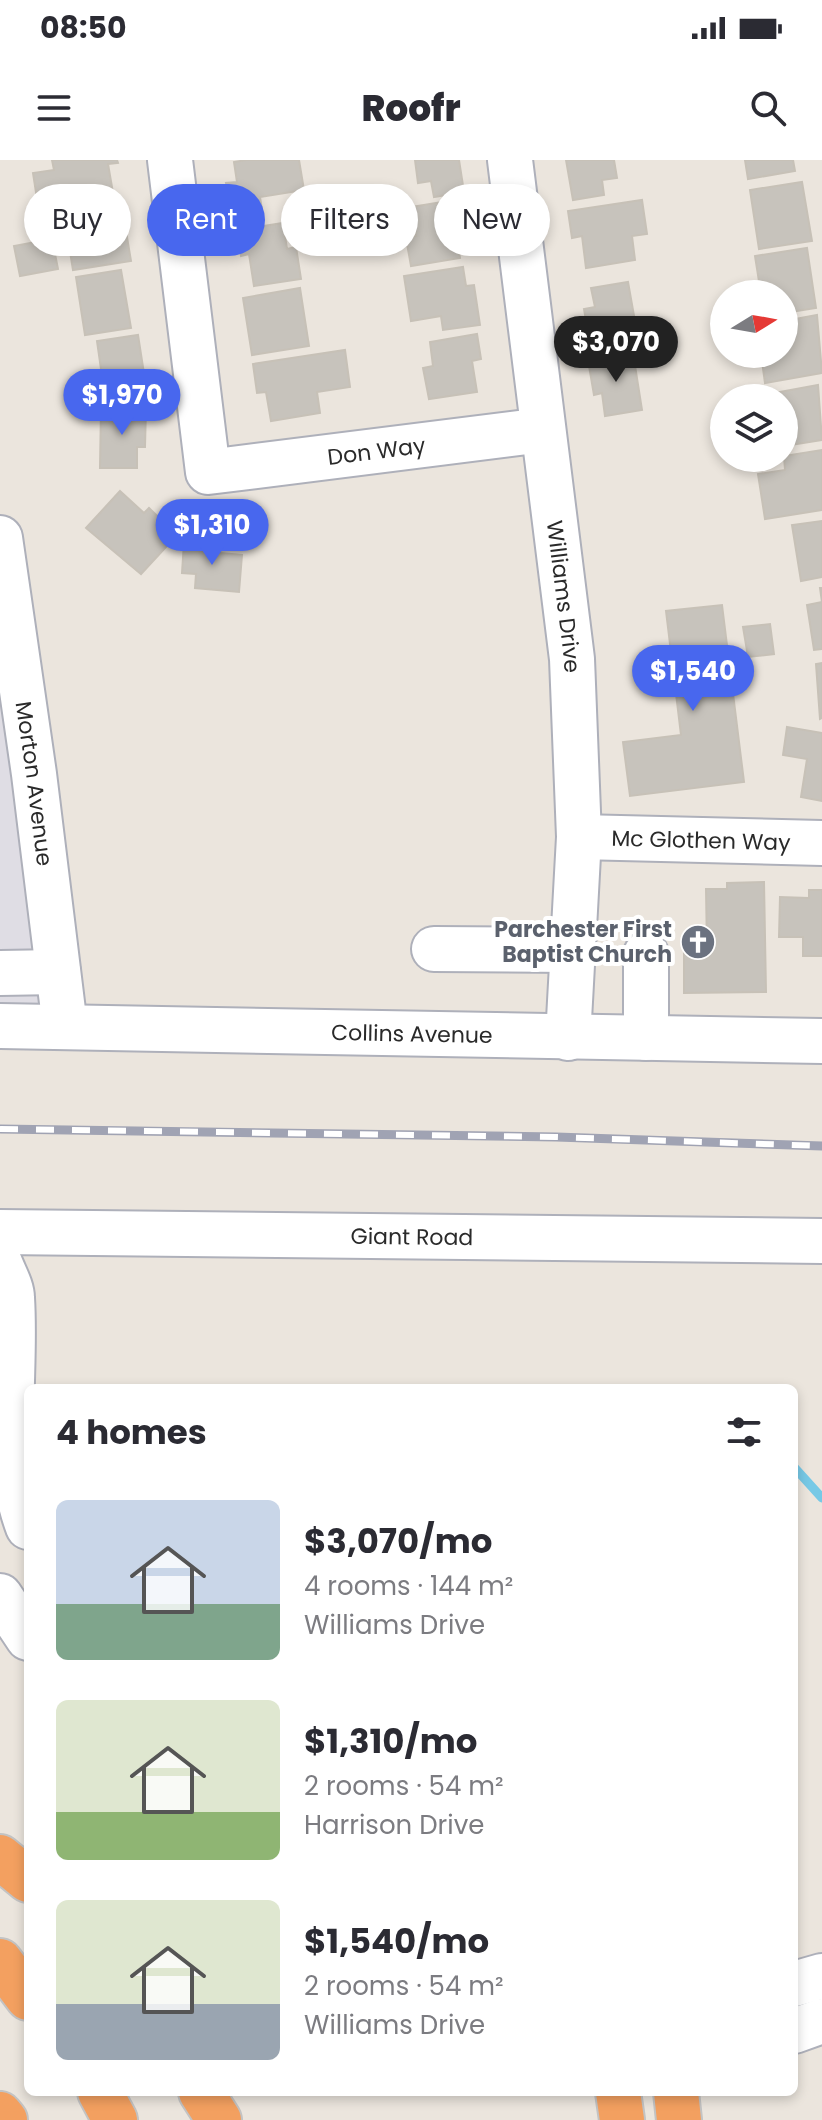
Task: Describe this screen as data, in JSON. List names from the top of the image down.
{
  "streets": {
    "street": [
      "Don Way",
      "Williams Drive",
      "Morton Avenue",
      "Mc Glothen Way",
      "Collins Avenue",
      "Giant Road"
    ]
  },
  "crossings": [
    ["Don Way", "Williams Drive"],
    ["Williams Drive", "Mc Glothen Way"],
    ["Williams Drive", "Collins Avenue"],
    ["Morton Avenue", "Collins Avenue"]
  ],
  "places": {
    "church": ["Parchester First Baptist Church"]
  },
  "north": "right",
  "page": {
    "status": "08:50",
    "header": "Roofr",
    "chip": [
      "Buy",
      "Rent",
      "Filters",
      "New"
    ],
    "price": [
      "$3,070",
      "$1,970",
      "$1,310",
      "$1,540"
    ],
    "heading": "4 homes",
    "list": [
      {
        "name": "$3,070/mo",
        "note": "4 rooms · 144 m² · Williams Drive"
      },
      {
        "name": "$1,310/mo",
        "note": "2 rooms · 54 m² · Harrison Drive"
      },
      {
        "name": "$1,540/mo",
        "note": "2 rooms · 54 m² · Williams Drive"
      }
    ]
  }
}
